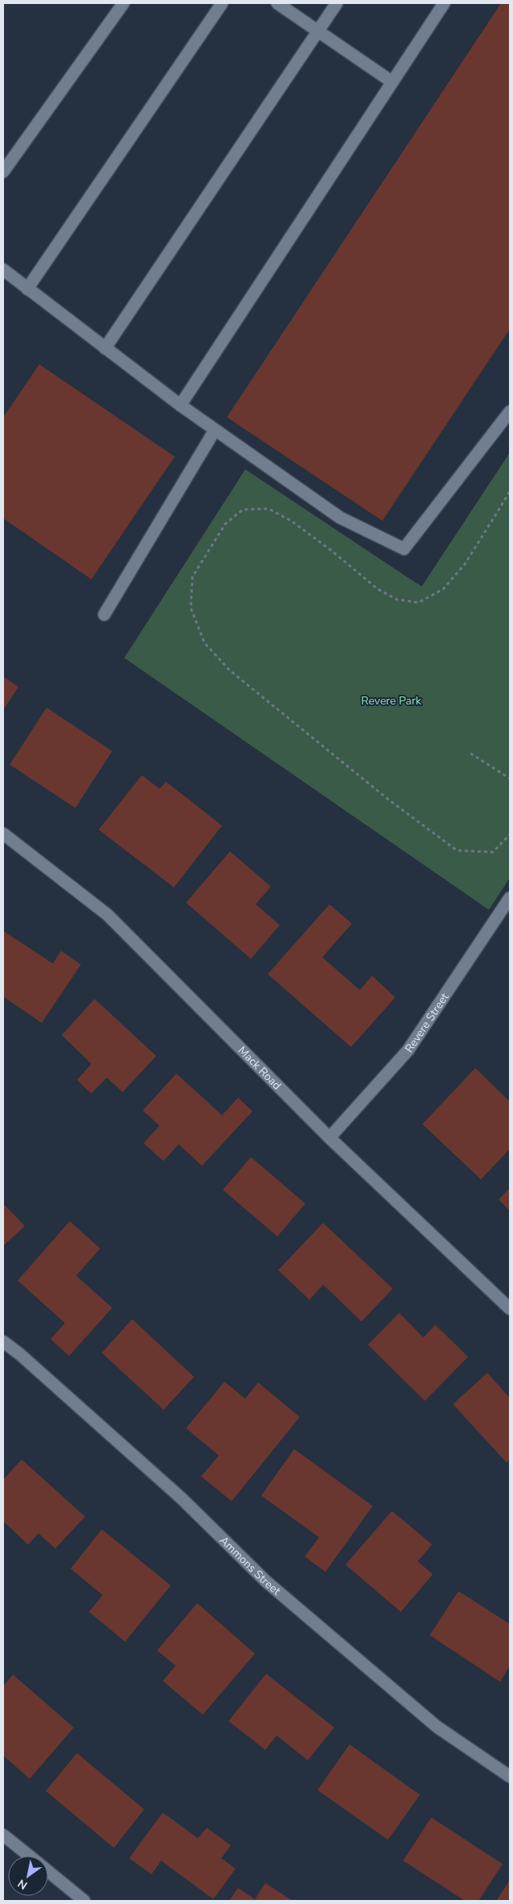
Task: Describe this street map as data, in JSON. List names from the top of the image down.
{
  "streets": {
    "street": ["Revere Street", "Mack Road", "Ammons Street"]
  },
  "crossings": [
    ["Revere Street", "Mack Road"]
  ],
  "parks": ["Revere Park"],
  "north": "bottom left"
}
